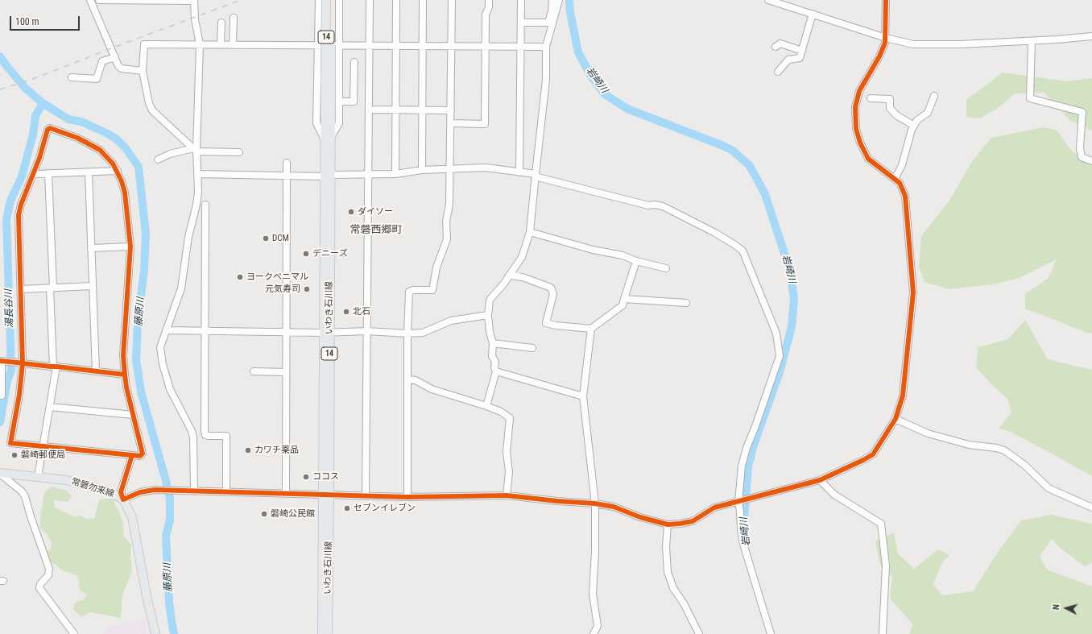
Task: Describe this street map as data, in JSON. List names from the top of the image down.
{
  "streets": {
    "main road": ["14", "いわき石川線", "常磐勿来線"]
  },
  "districts": ["常磐西郷町"],
  "water": ["岩崎川", "湯長谷川", "藤原川"],
  "places": [
    "ダイソー",
    "DCM",
    "デニーズ",
    "ヨークベニマル",
    "元気寿司",
    "北石",
    "カワチ薬品",
    "磐崎郵便局",
    "ココス",
    "セブンイレブン",
    "磐崎公民館"
  ],
  "scale_bar": "100 m",
  "north": "left"
}
